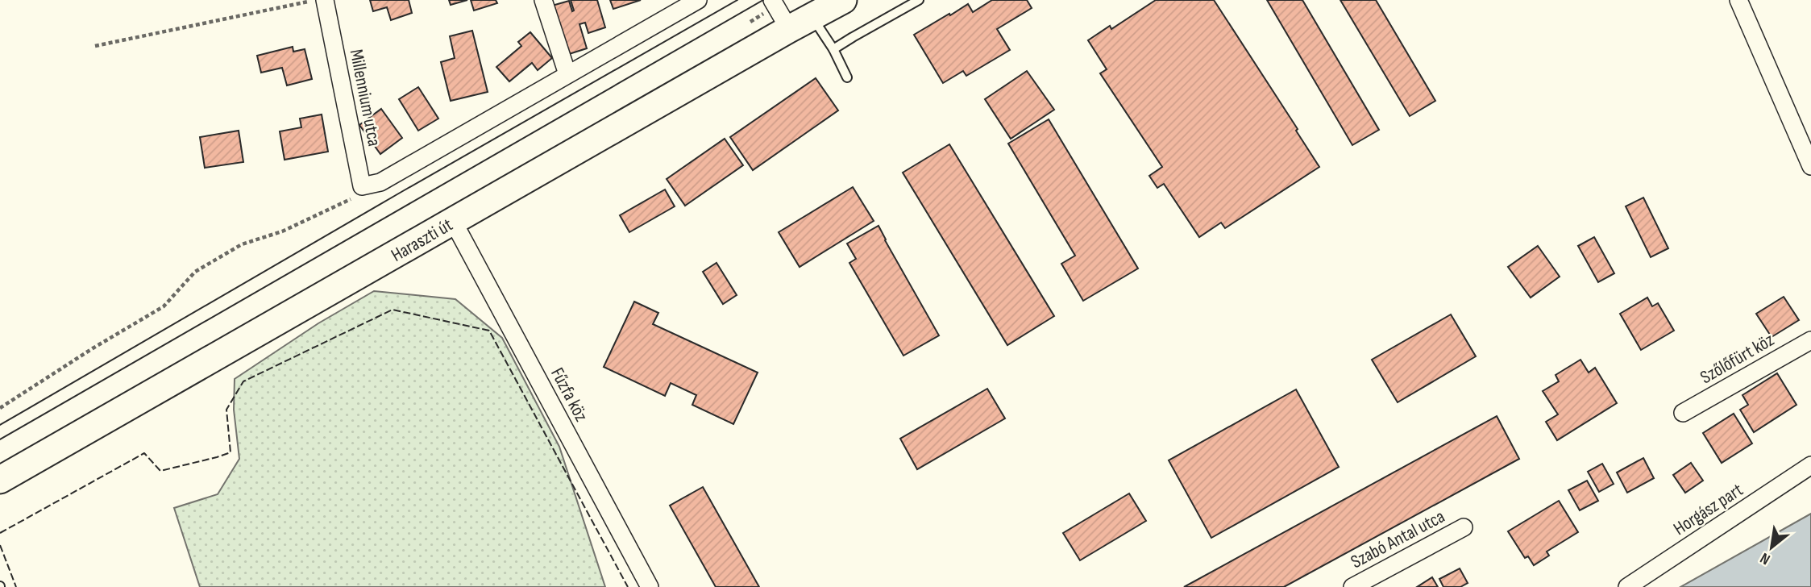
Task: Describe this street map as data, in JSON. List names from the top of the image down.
{
  "streets": {
    "main road": ["Haraszti út"],
    "street": [
      "Millennium utca",
      "Szőlőfürt köz",
      "Fűzfa köz",
      "Horgász part",
      "Szabó Antal utca"
    ]
  },
  "crossings": [
    ["Haraszti út", "Fűzfa köz"]
  ],
  "north": "bottom left"
}
